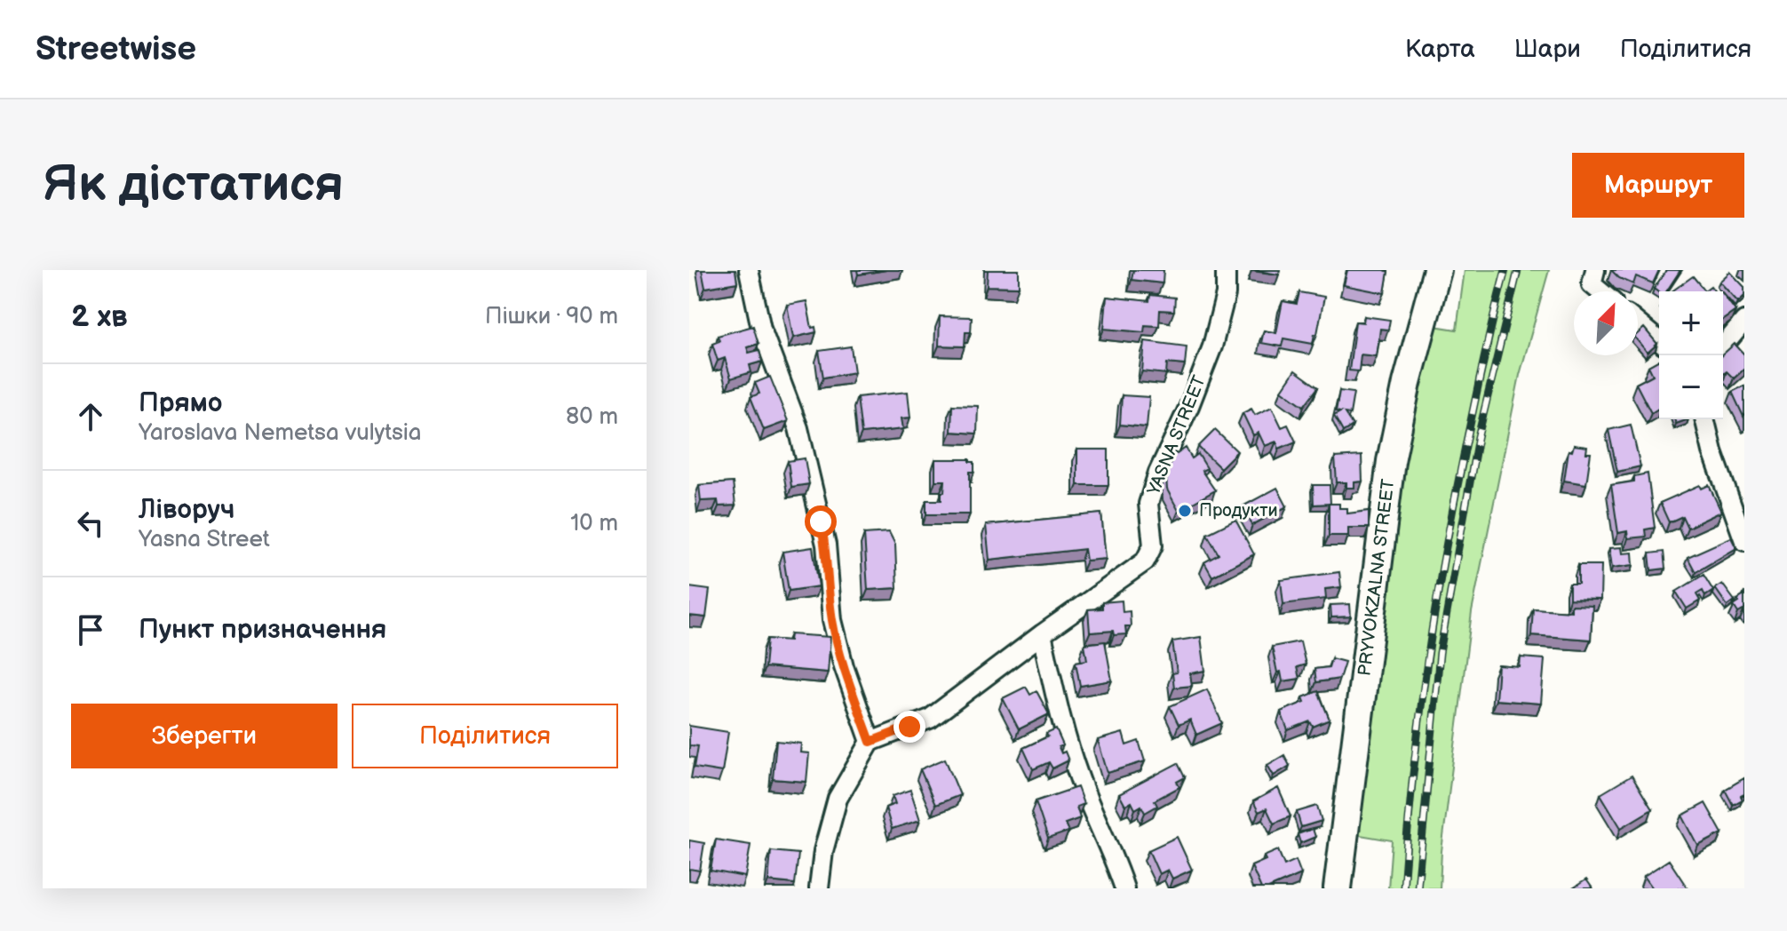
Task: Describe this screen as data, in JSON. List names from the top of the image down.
{
  "streets": {
    "street": ["YASNA STREET", "PRYVOKZALNA STREET"]
  },
  "places": ["Продукти"],
  "north": "top right",
  "page": {
    "header": "Streetwise",
    "nav": ["Карта", "Шари", "Поділитися"],
    "buttons": [
      "Маршрут",
      ["Зберегти", "Поділитися"]
    ],
    "title": "Як дістатися",
    "heading": ["2 хв", "Пішки · 90 m"],
    "map_buttons": ["+", "−"],
    "list": [
      ["Прямо", "Yaroslava Nemetsa vulytsia", "80 m"],
      ["Ліворуч", "Yasna Street", "10 m"],
      "Пункт призначення"
    ]
  }
}
